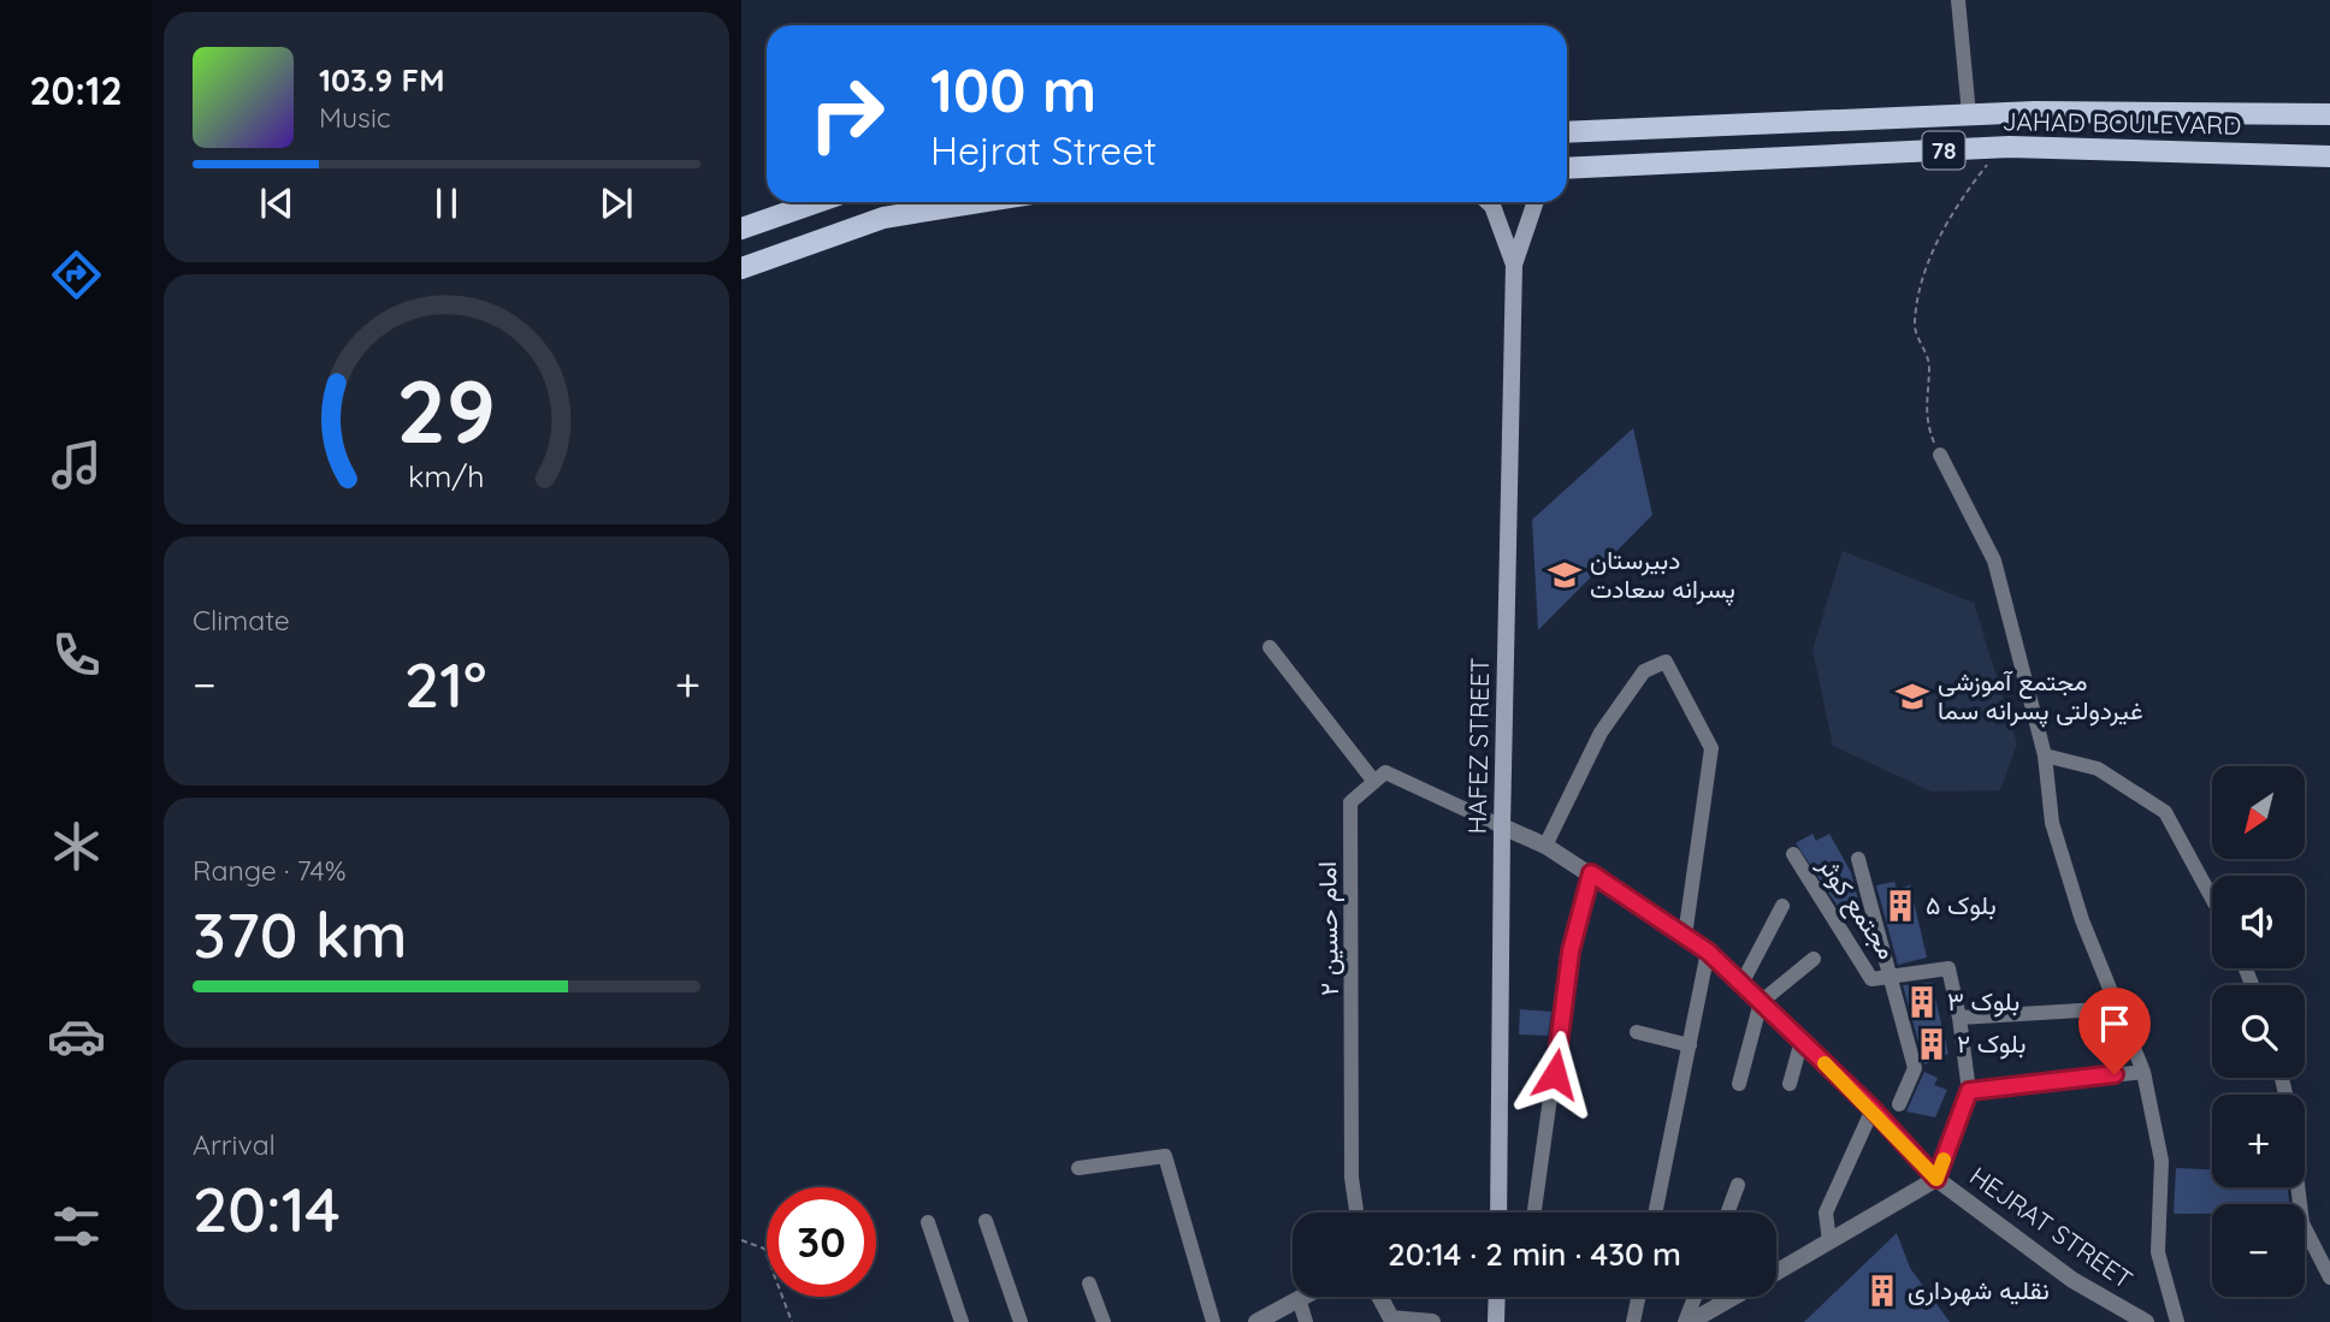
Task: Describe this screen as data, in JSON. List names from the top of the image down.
{
  "streets": {
    "main road": ["JAHAD BOULEVARD", "78", "HAFEZ STREET"],
    "street": ["مجتمع کوثر", "امام حسین ۲", "HEJRAT STREET"]
  },
  "crossings": [
    ["HAFEZ STREET", "HEJRAT STREET"]
  ],
  "places": {
    "school or university": ["دبیرستان پسرانه سعادت", "مجتمع آموزشی غیردولتی پسرانه سما"],
    "building": [
      "بلوک ۵",
      "بلوک ۳",
      "بلوک ۲",
      "نقلیه شهرداری"
    ]
  },
  "north": "bottom left",
  "page": {
    "tabs": "20:12",
    "turn": ["100 m", "Hejrat Street"],
    "song": ["103.9 FM", "Music"],
    "tile": [
      "Climate",
      ["Range · 74%", "370 km"],
      ["Arrival", "20:14"]
    ],
    "heat": ["−", "21°", "+"],
    "map_buttons": ["+", "−"],
    "limit": "30",
    "trip": "20:14 · 2 min · 430 m",
    "gauge": ["29", "km/h"]
  }
}
